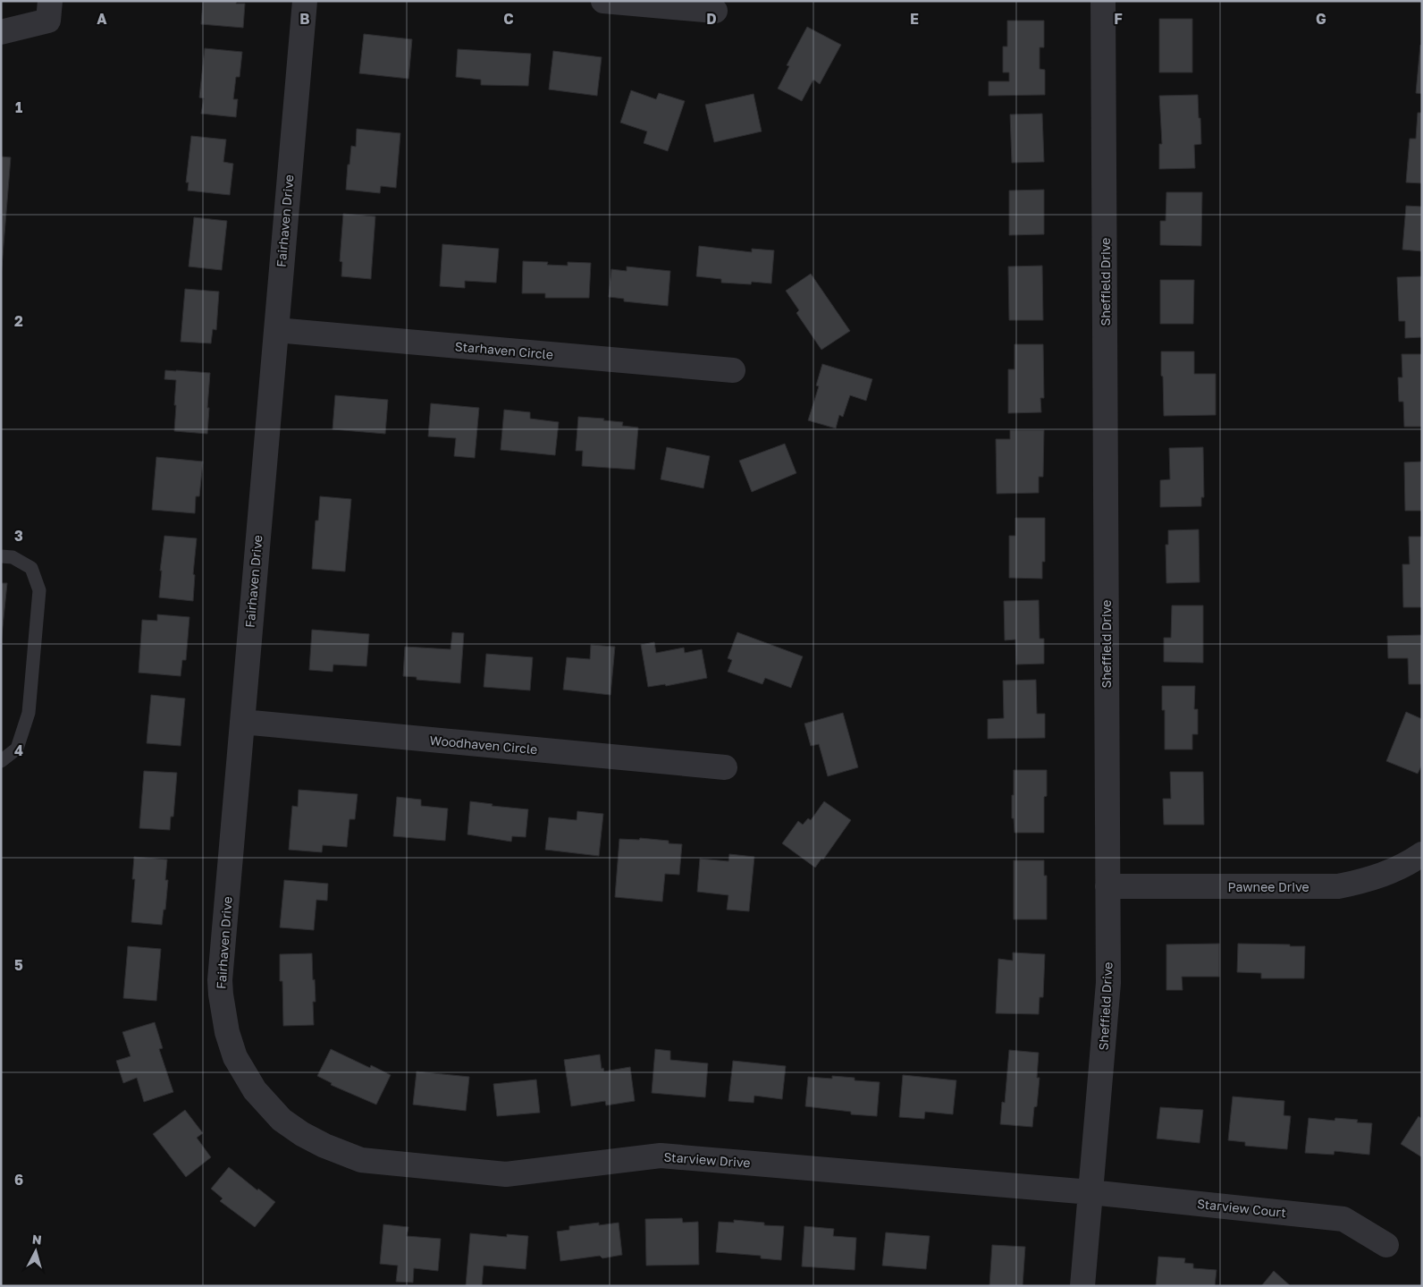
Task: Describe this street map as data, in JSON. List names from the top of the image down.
{
  "streets": {
    "street": [
      "Fairhaven Drive",
      "Sheffield Drive",
      "Starhaven Circle",
      "Woodhaven Circle",
      "Pawnee Drive",
      "Starview Drive",
      "Starview Court"
    ]
  },
  "crossings": [
    ["Fairhaven Drive", "Starhaven Circle"],
    ["Fairhaven Drive", "Woodhaven Circle"],
    ["Fairhaven Drive", "Starview Drive"],
    ["Sheffield Drive", "Pawnee Drive"],
    ["Sheffield Drive", "Starview Drive"],
    ["Sheffield Drive", "Starview Court"],
    ["Starview Drive", "Starview Court"]
  ],
  "north": "top",
  "grid": {
    "columns": [
      "A",
      "B",
      "C",
      "D",
      "E",
      "F",
      "G"
    ],
    "rows": [
      "1",
      "2",
      "3",
      "4",
      "5",
      "6"
    ]
  }
}
